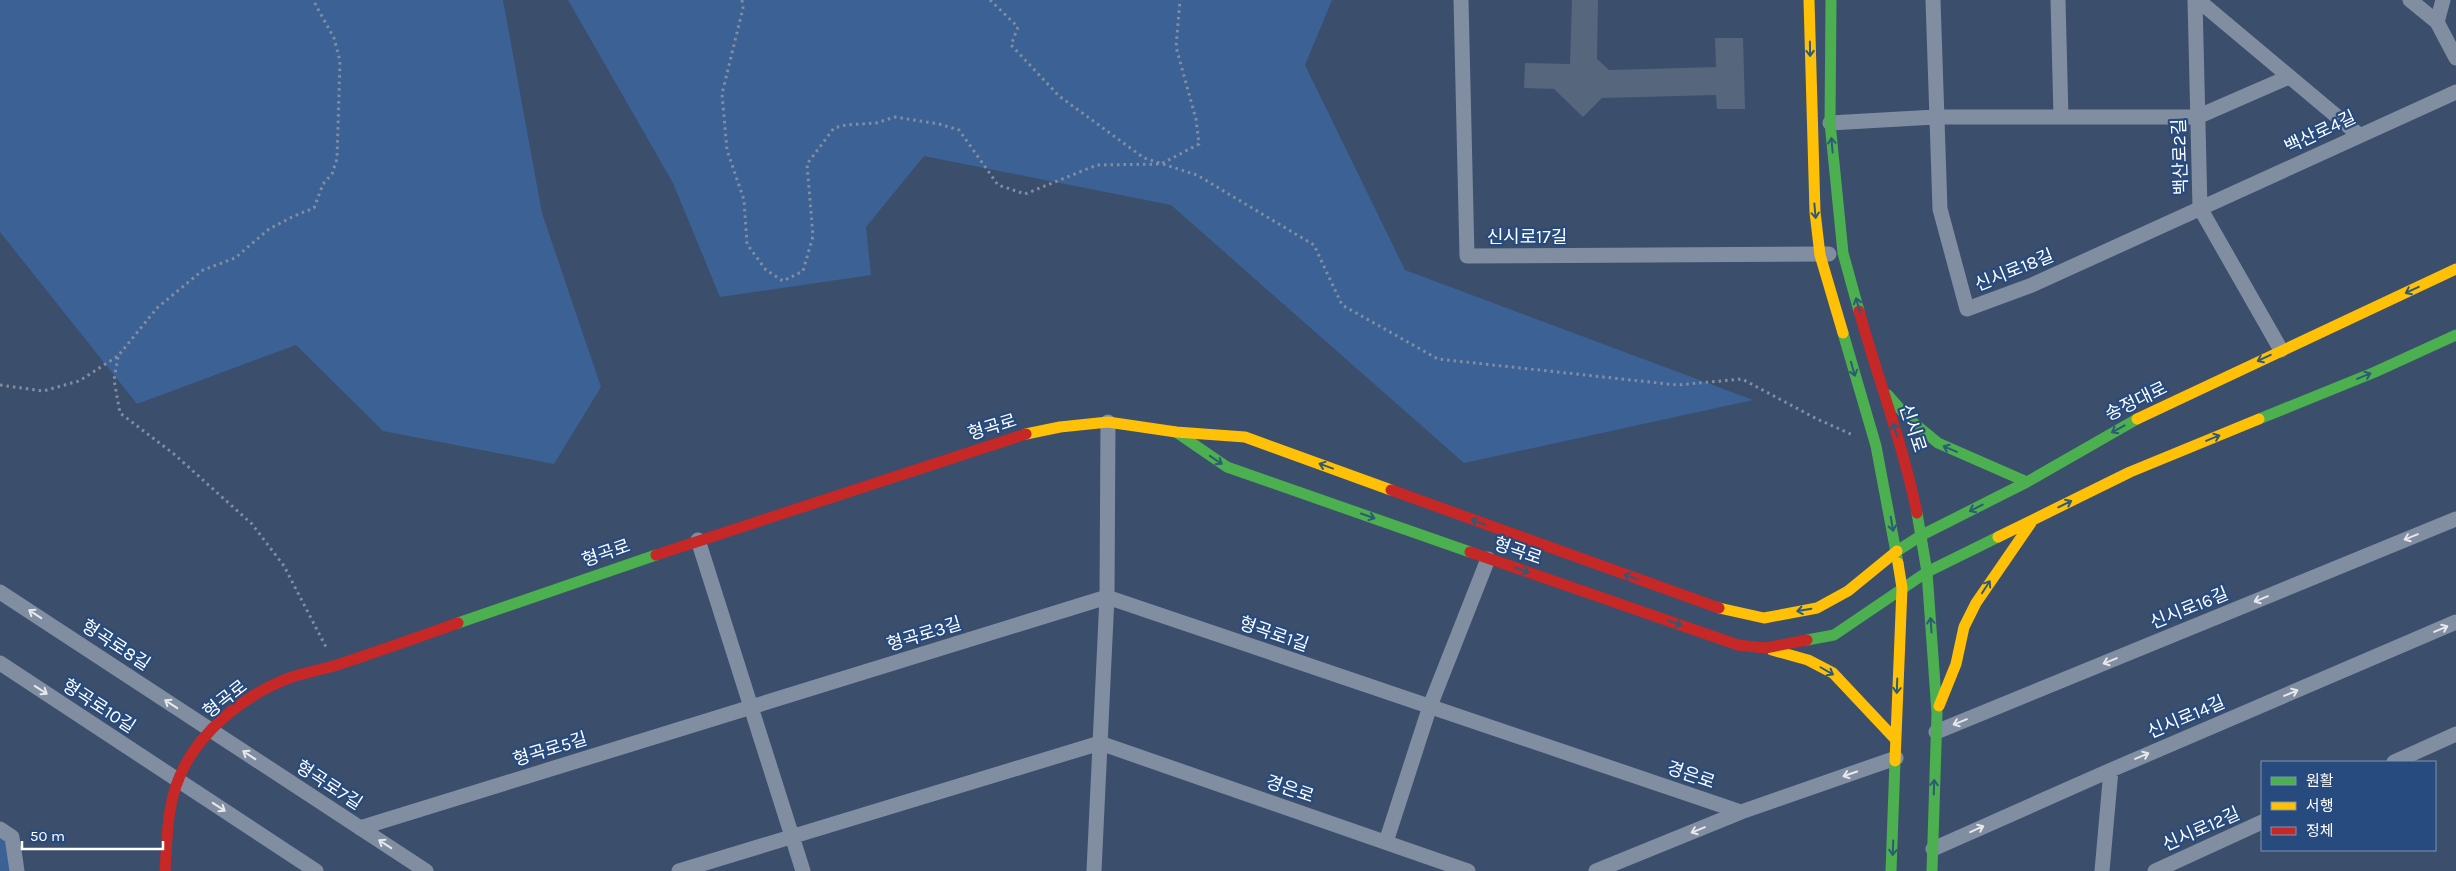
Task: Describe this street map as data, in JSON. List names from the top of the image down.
{
  "streets": {
    "street": [
      "백산로4길",
      "백산로2길",
      "신시로17길",
      "신시로18길",
      "송정대로",
      "형곡로",
      "신시로",
      "신시로16길",
      "형곡로3길",
      "형곡로1길",
      "형곡로8길",
      "형곡로10길",
      "신시로14길",
      "형곡로5길",
      "경은로",
      "형곡로7길",
      "신시로12길"
    ]
  },
  "crossings": [
    ["백산로4길", "백산로2길"],
    ["백산로4길", "신시로18길"],
    ["백산로2길", "신시로18길"],
    ["백산로2길", "송정대로"],
    ["신시로17길", "신시로"],
    ["송정대로", "형곡로"],
    ["송정대로", "신시로"],
    ["형곡로", "형곡로8길"],
    ["형곡로", "형곡로10길"],
    ["형곡로", "형곡로7길"],
    ["신시로", "신시로16길"],
    ["신시로", "신시로14길"],
    ["형곡로3길", "형곡로1길"],
    ["형곡로3길", "형곡로5길"],
    ["형곡로1길", "경은로"],
    ["형곡로8길", "형곡로7길"],
    ["형곡로5길", "형곡로7길"]
  ],
  "one_way": [
    "신시로16길",
    "형곡로8길",
    "형곡로10길",
    "신시로14길",
    "형곡로7길"
  ],
  "legend": ["원활", "서행", "정체"],
  "scale_bar": "50 m"
}
